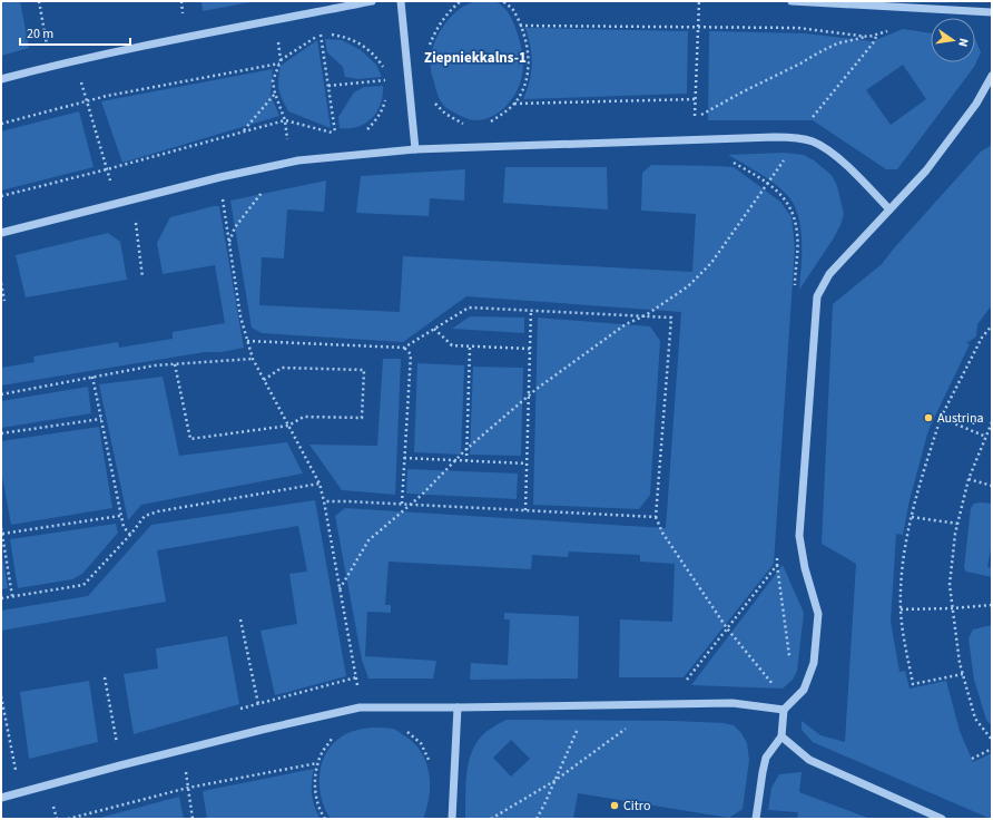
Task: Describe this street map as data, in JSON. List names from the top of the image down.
{
  "districts": ["Ziepniekkalns-1"],
  "places": ["Austriņa", "Citro"],
  "scale_bar": "20 m",
  "north": "right"
}
